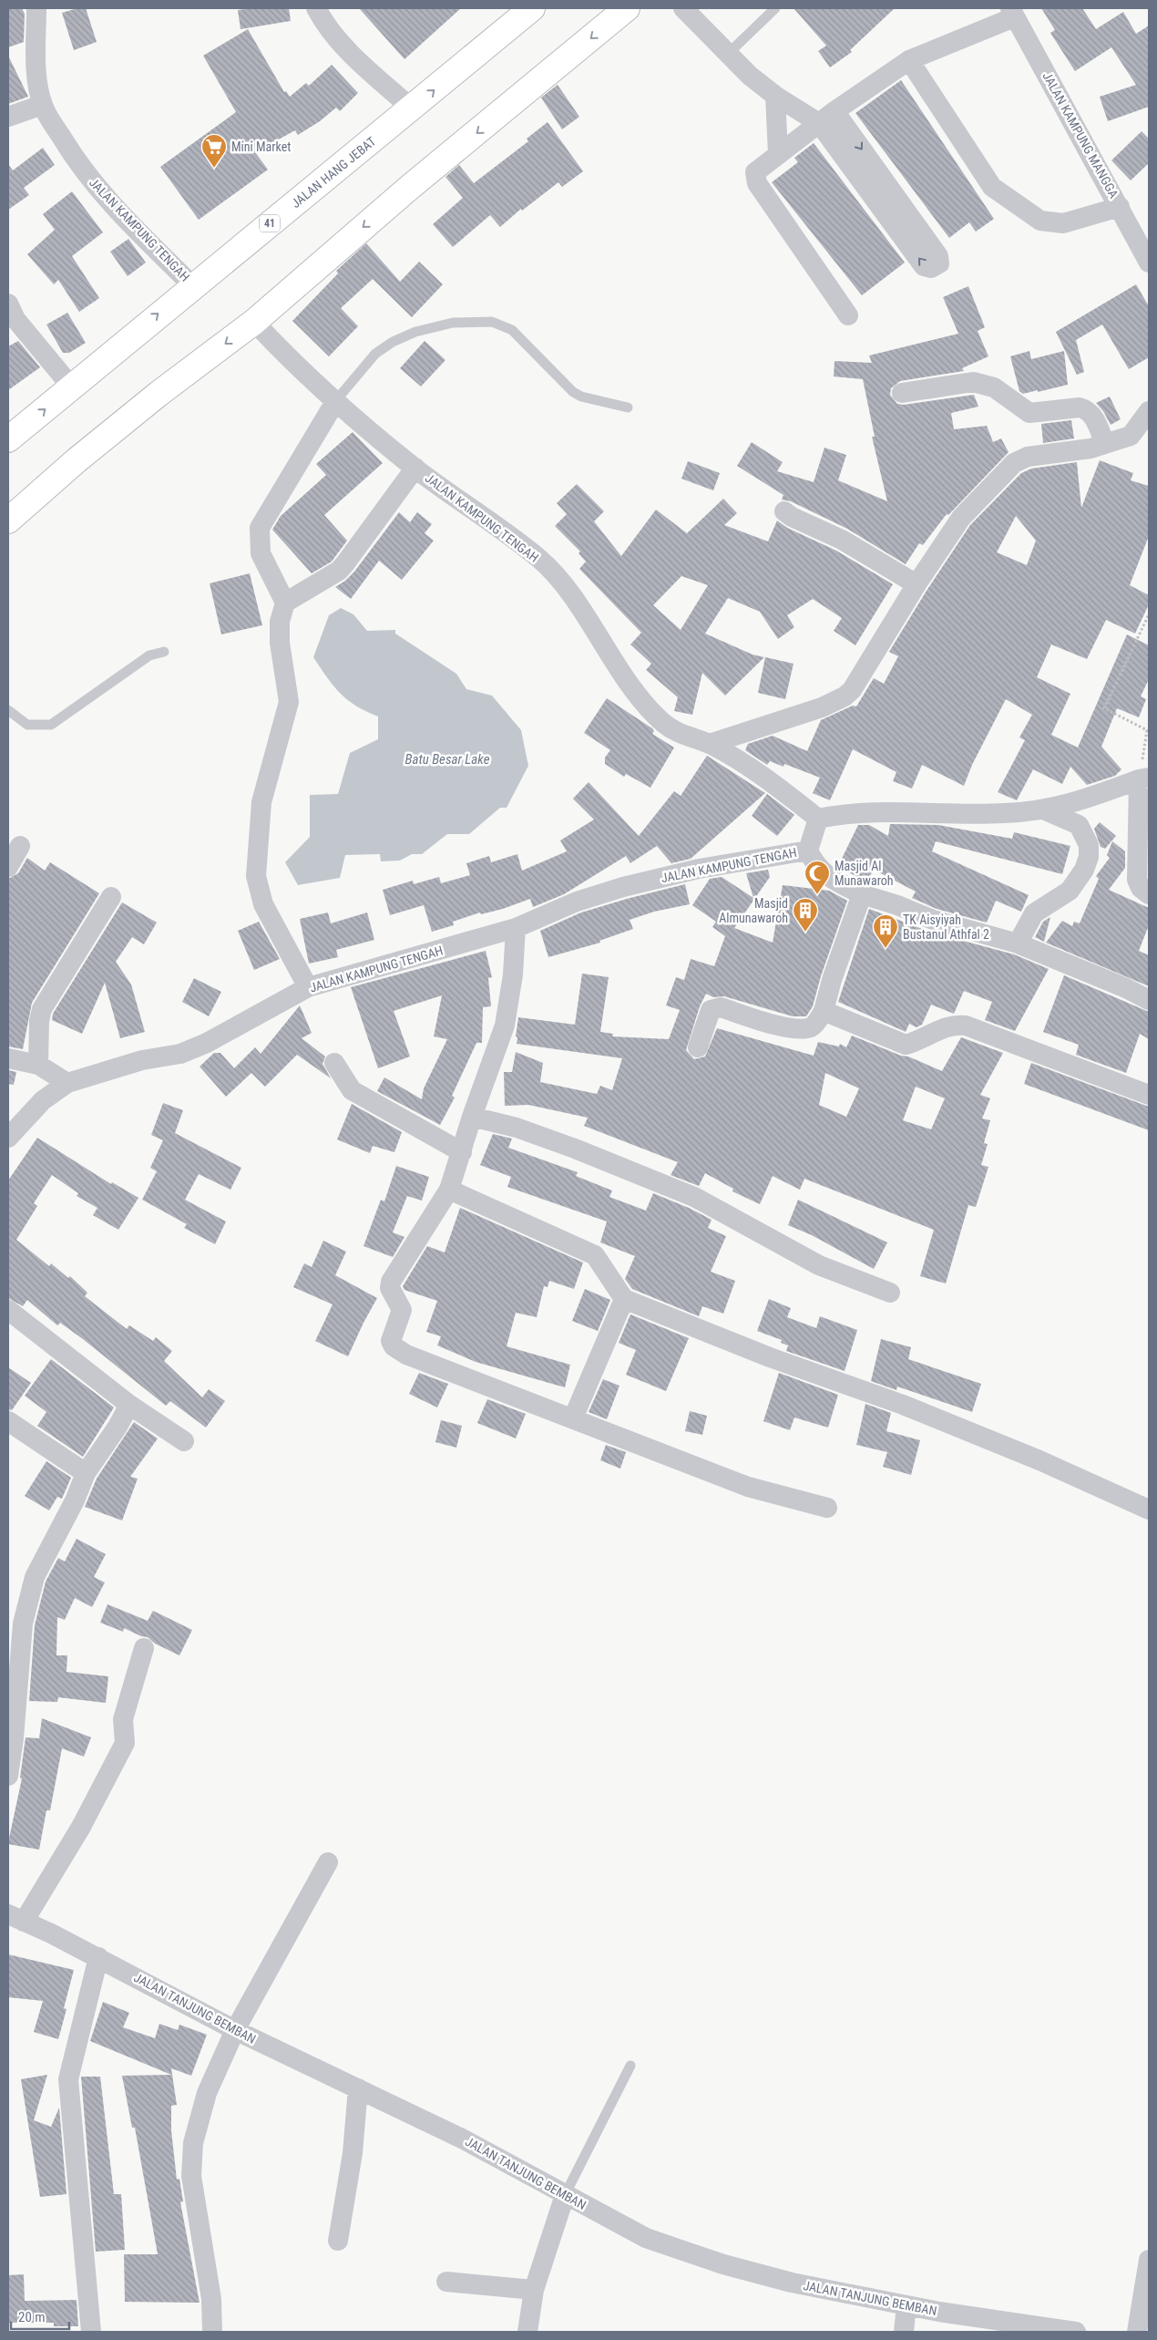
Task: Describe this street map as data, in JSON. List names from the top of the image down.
{
  "streets": {
    "highway": ["JALAN HANG JEBAT", "41"],
    "street": ["JALAN KAMPUNG MANGGA", "JALAN KAMPUNG TENGAH", "JALAN TANJUNG BEMBAN"]
  },
  "crossings": [
    ["JALAN HANG JEBAT", "JALAN KAMPUNG TENGAH"]
  ],
  "water": ["Batu Besar Lake"],
  "places": {
    "supermarket": ["Mini Market"],
    "mosque": ["Masjid Al Munawaroh"],
    "building": ["Masjid Almunawaroh", "TK Aisyiyah Bustanul Athfal 2"]
  },
  "scale_bar": "20 m"
}
